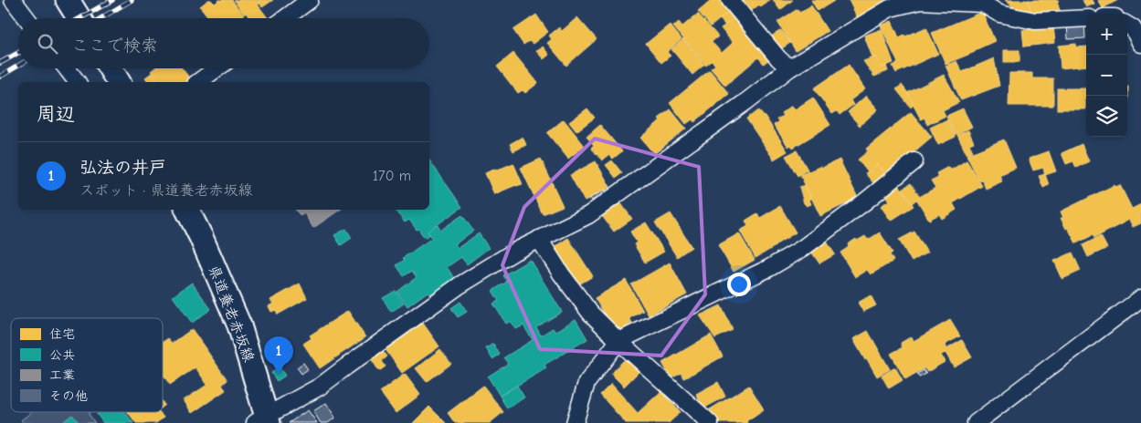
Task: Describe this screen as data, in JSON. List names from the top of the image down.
{
  "streets": {
    "main road": ["県道養老赤坂線"]
  },
  "legend": [
    "住宅",
    "公共",
    "工業",
    "その他"
  ],
  "page": {
    "map_buttons": ["+", "−"],
    "search": "ここで検索",
    "heading": "周辺",
    "list": [
      {
        "mark": "1",
        "name": "弘法の井戸",
        "note": "スポット · 県道養老赤坂線",
        "value": "170 m"
      }
    ],
    "pins": "1"
  }
}
